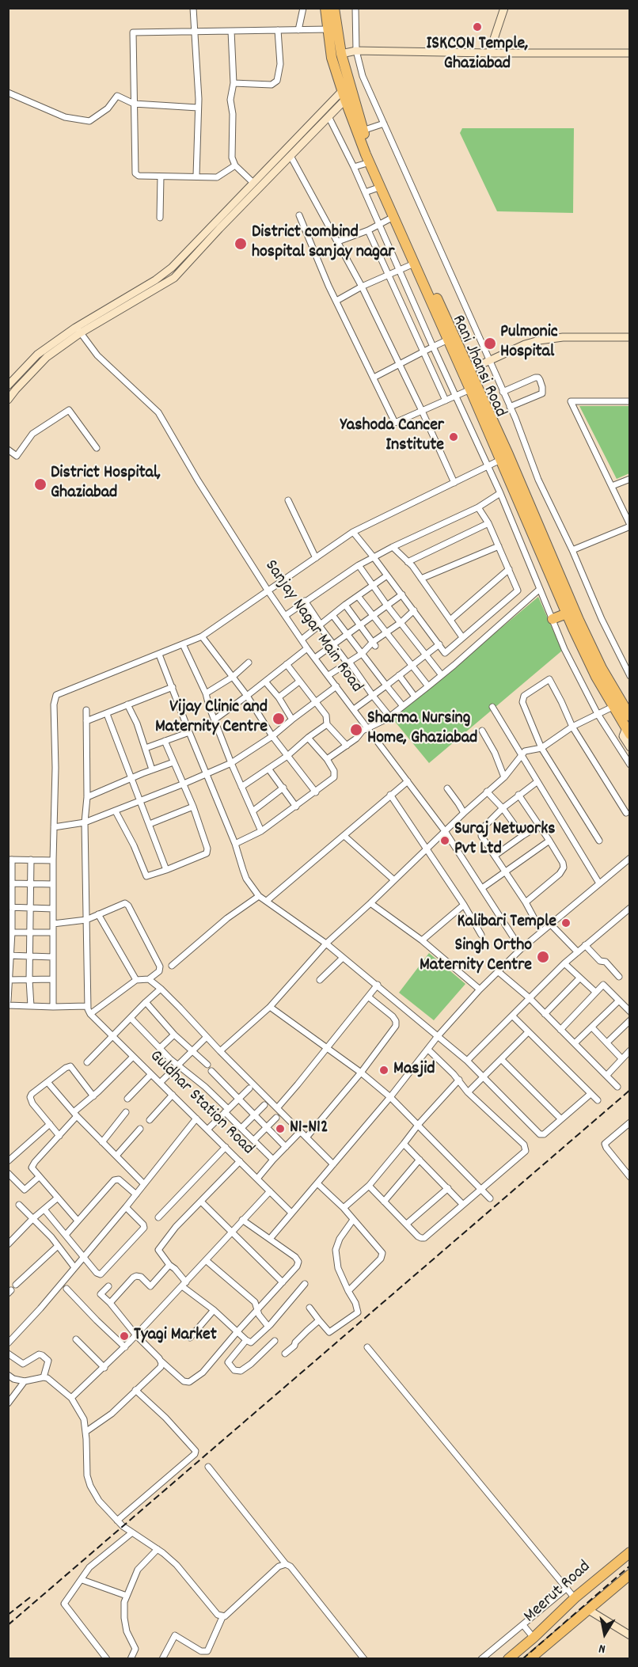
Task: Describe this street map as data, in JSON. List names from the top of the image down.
{
  "streets": {
    "highway": ["Rani Jhansi Road", "Meerut Road"],
    "street": ["Sanjay Nagar Main Road", "Guldhar Station Road"]
  },
  "places": [
    "ISKCON Temple, Ghaziabad",
    "District combind hospital sanjay nagar",
    "Pulmonic Hospital",
    "Yashoda Cancer Institute",
    "District Hospital, Ghaziabad",
    "Vijay Clinic and Maternity Centre",
    "Sharma Nursing Home, Ghaziabad",
    "Suraj Networks Pvt Ltd",
    "Kalibari Temple",
    "Singh Ortho Maternity Centre",
    "Masjid",
    "N1-N12",
    "Tyagi Market"
  ],
  "north": "bottom"
}
